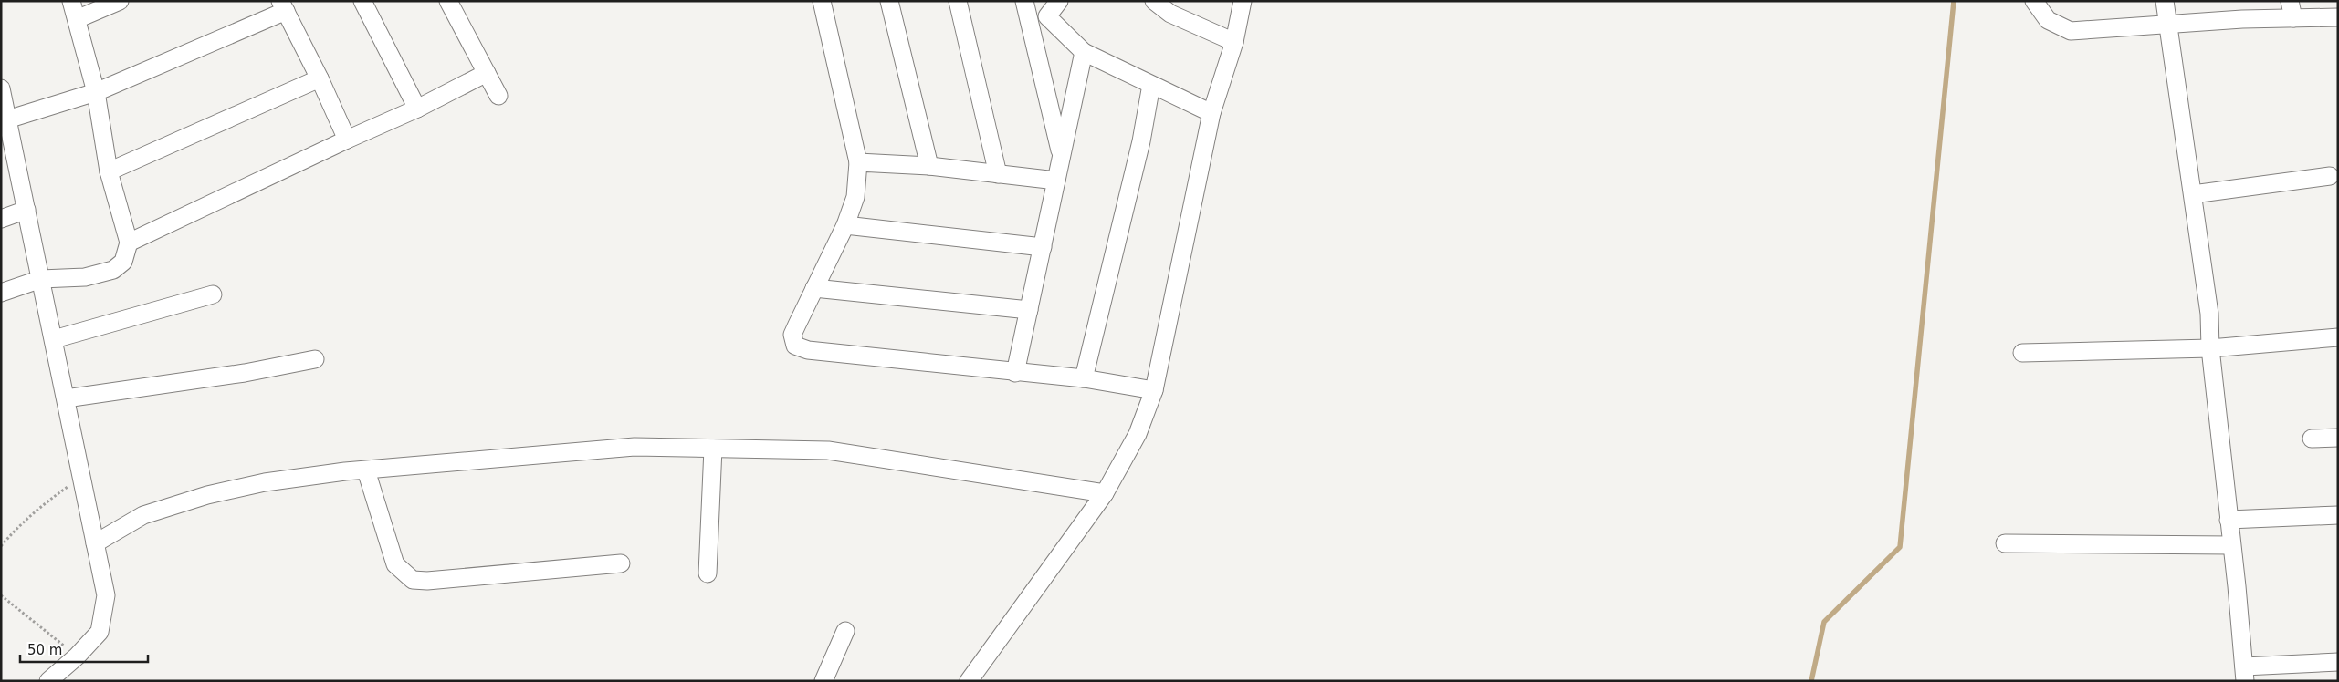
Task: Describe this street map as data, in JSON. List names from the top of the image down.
{
  "scale_bar": "50 m"
}
